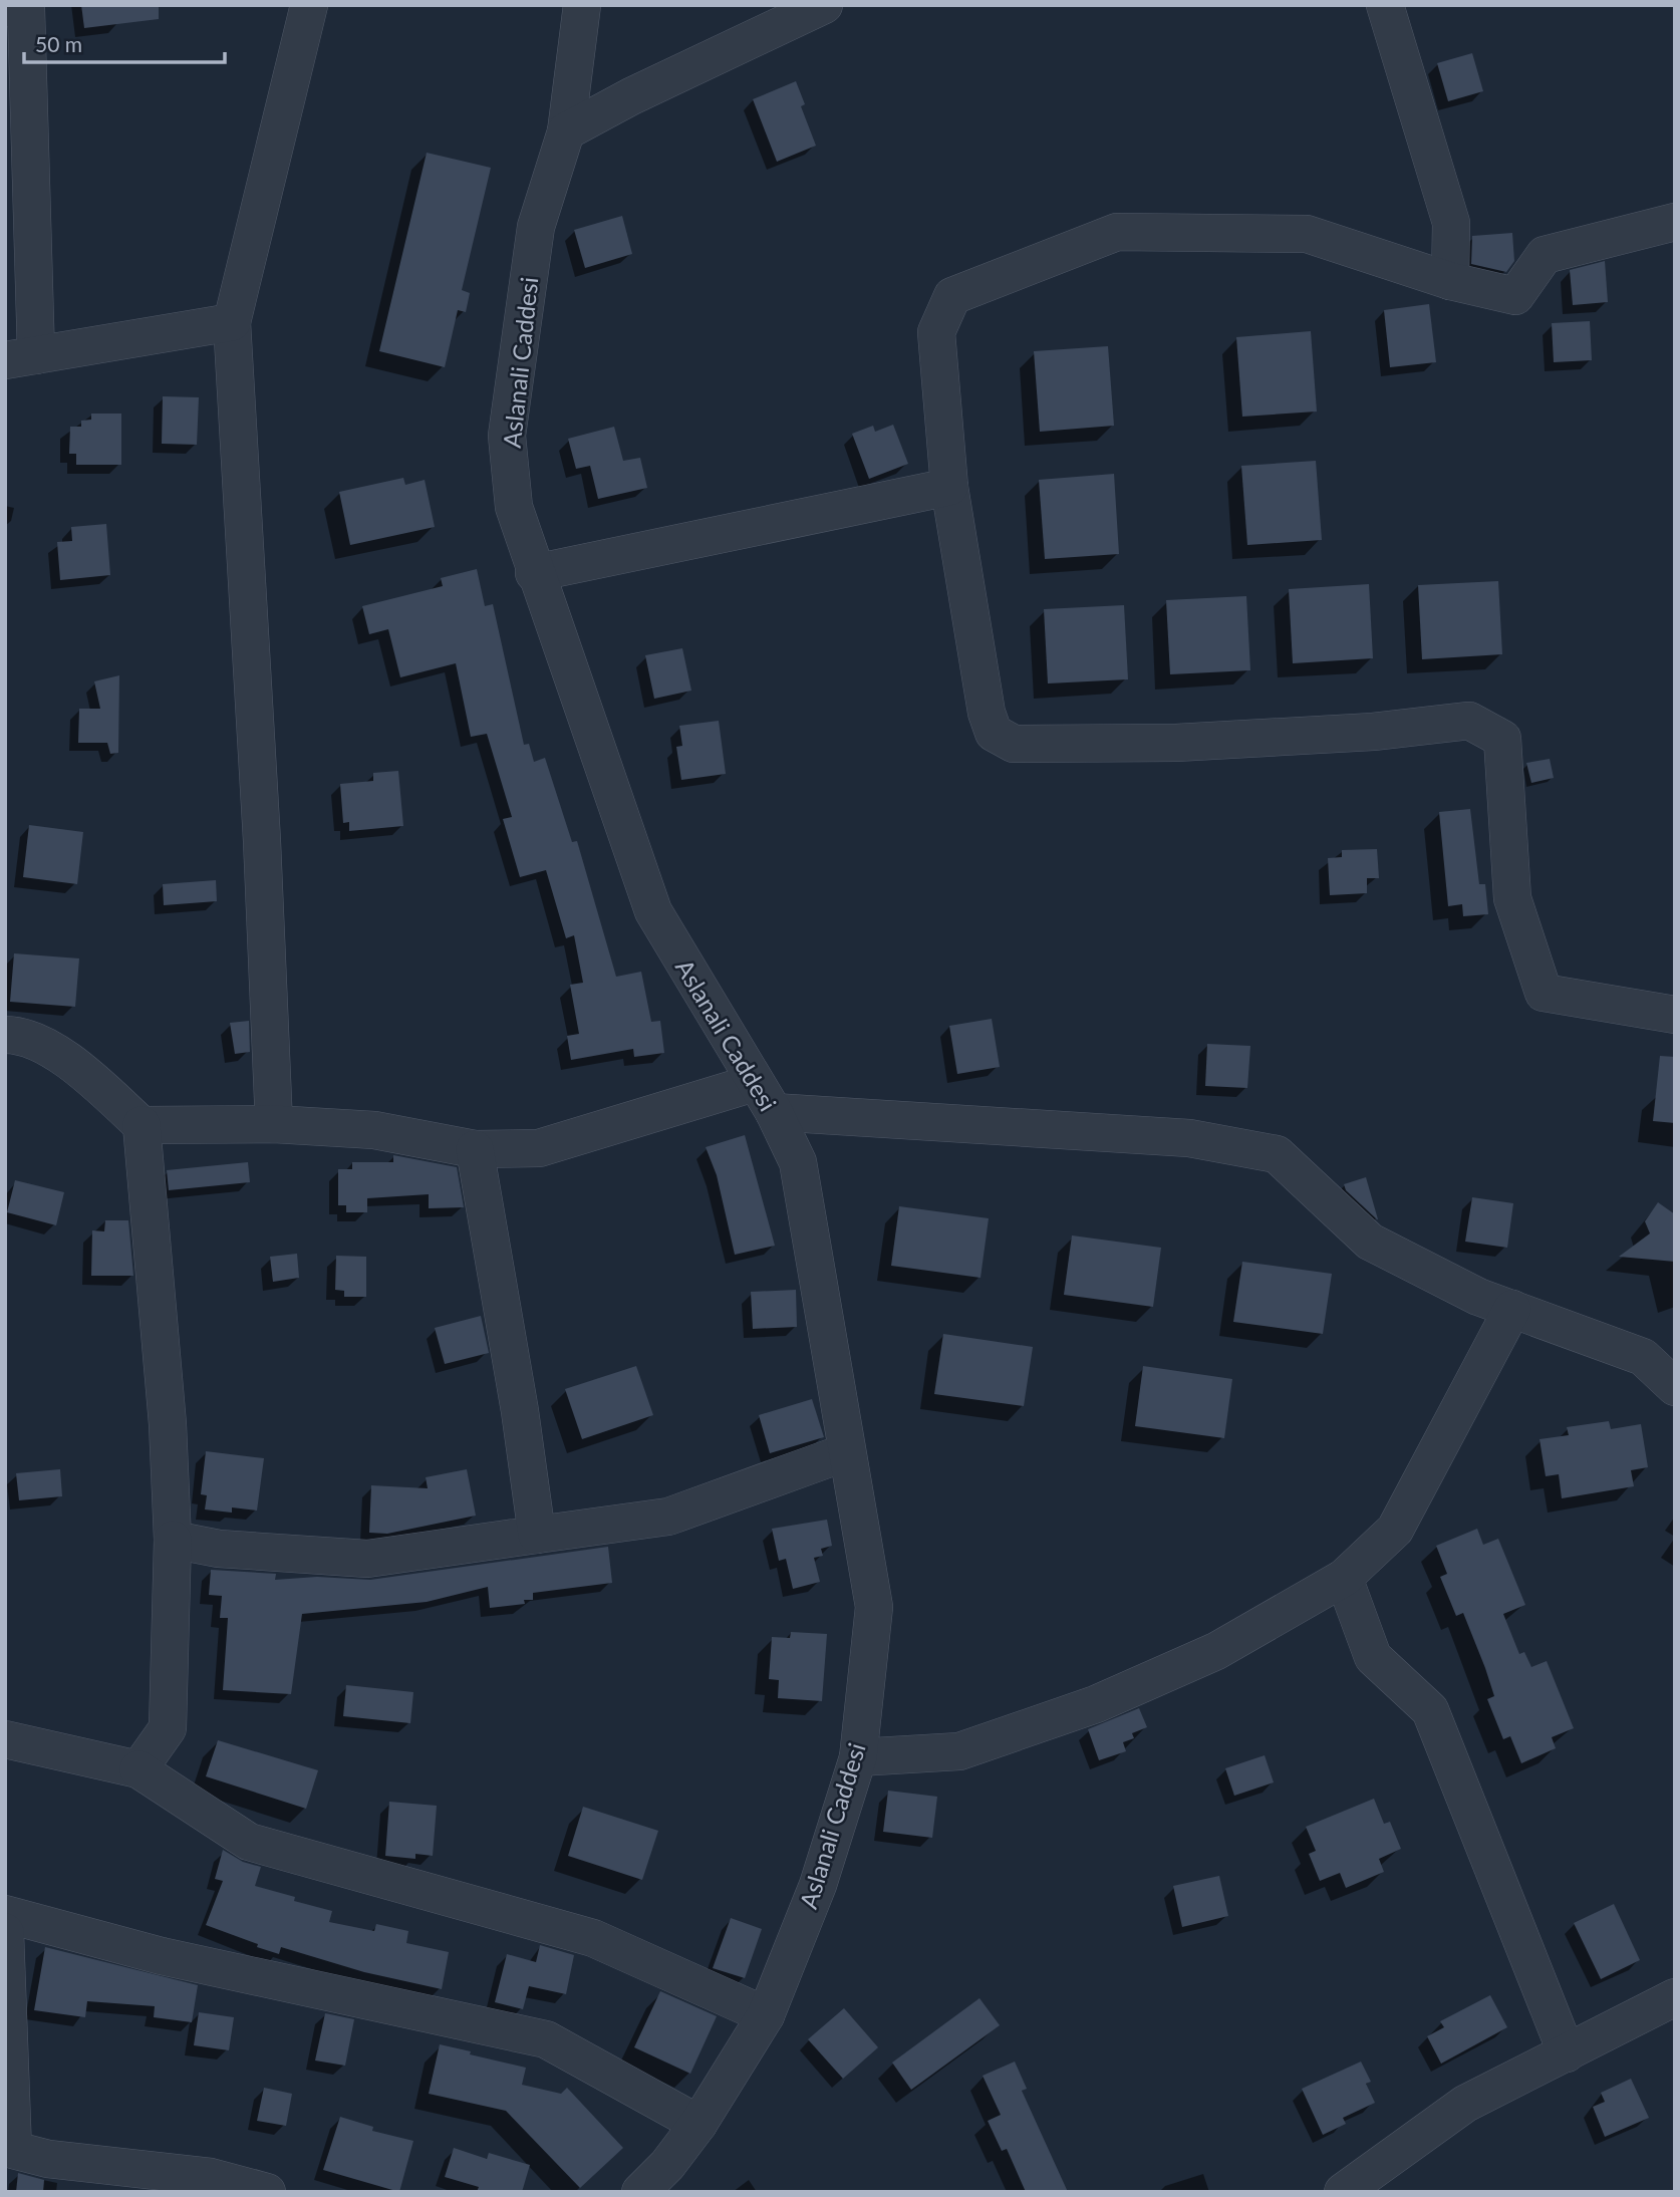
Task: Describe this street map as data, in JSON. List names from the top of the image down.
{
  "streets": {
    "street": ["Aslanali Caddesi"]
  },
  "scale_bar": "50 m"
}
